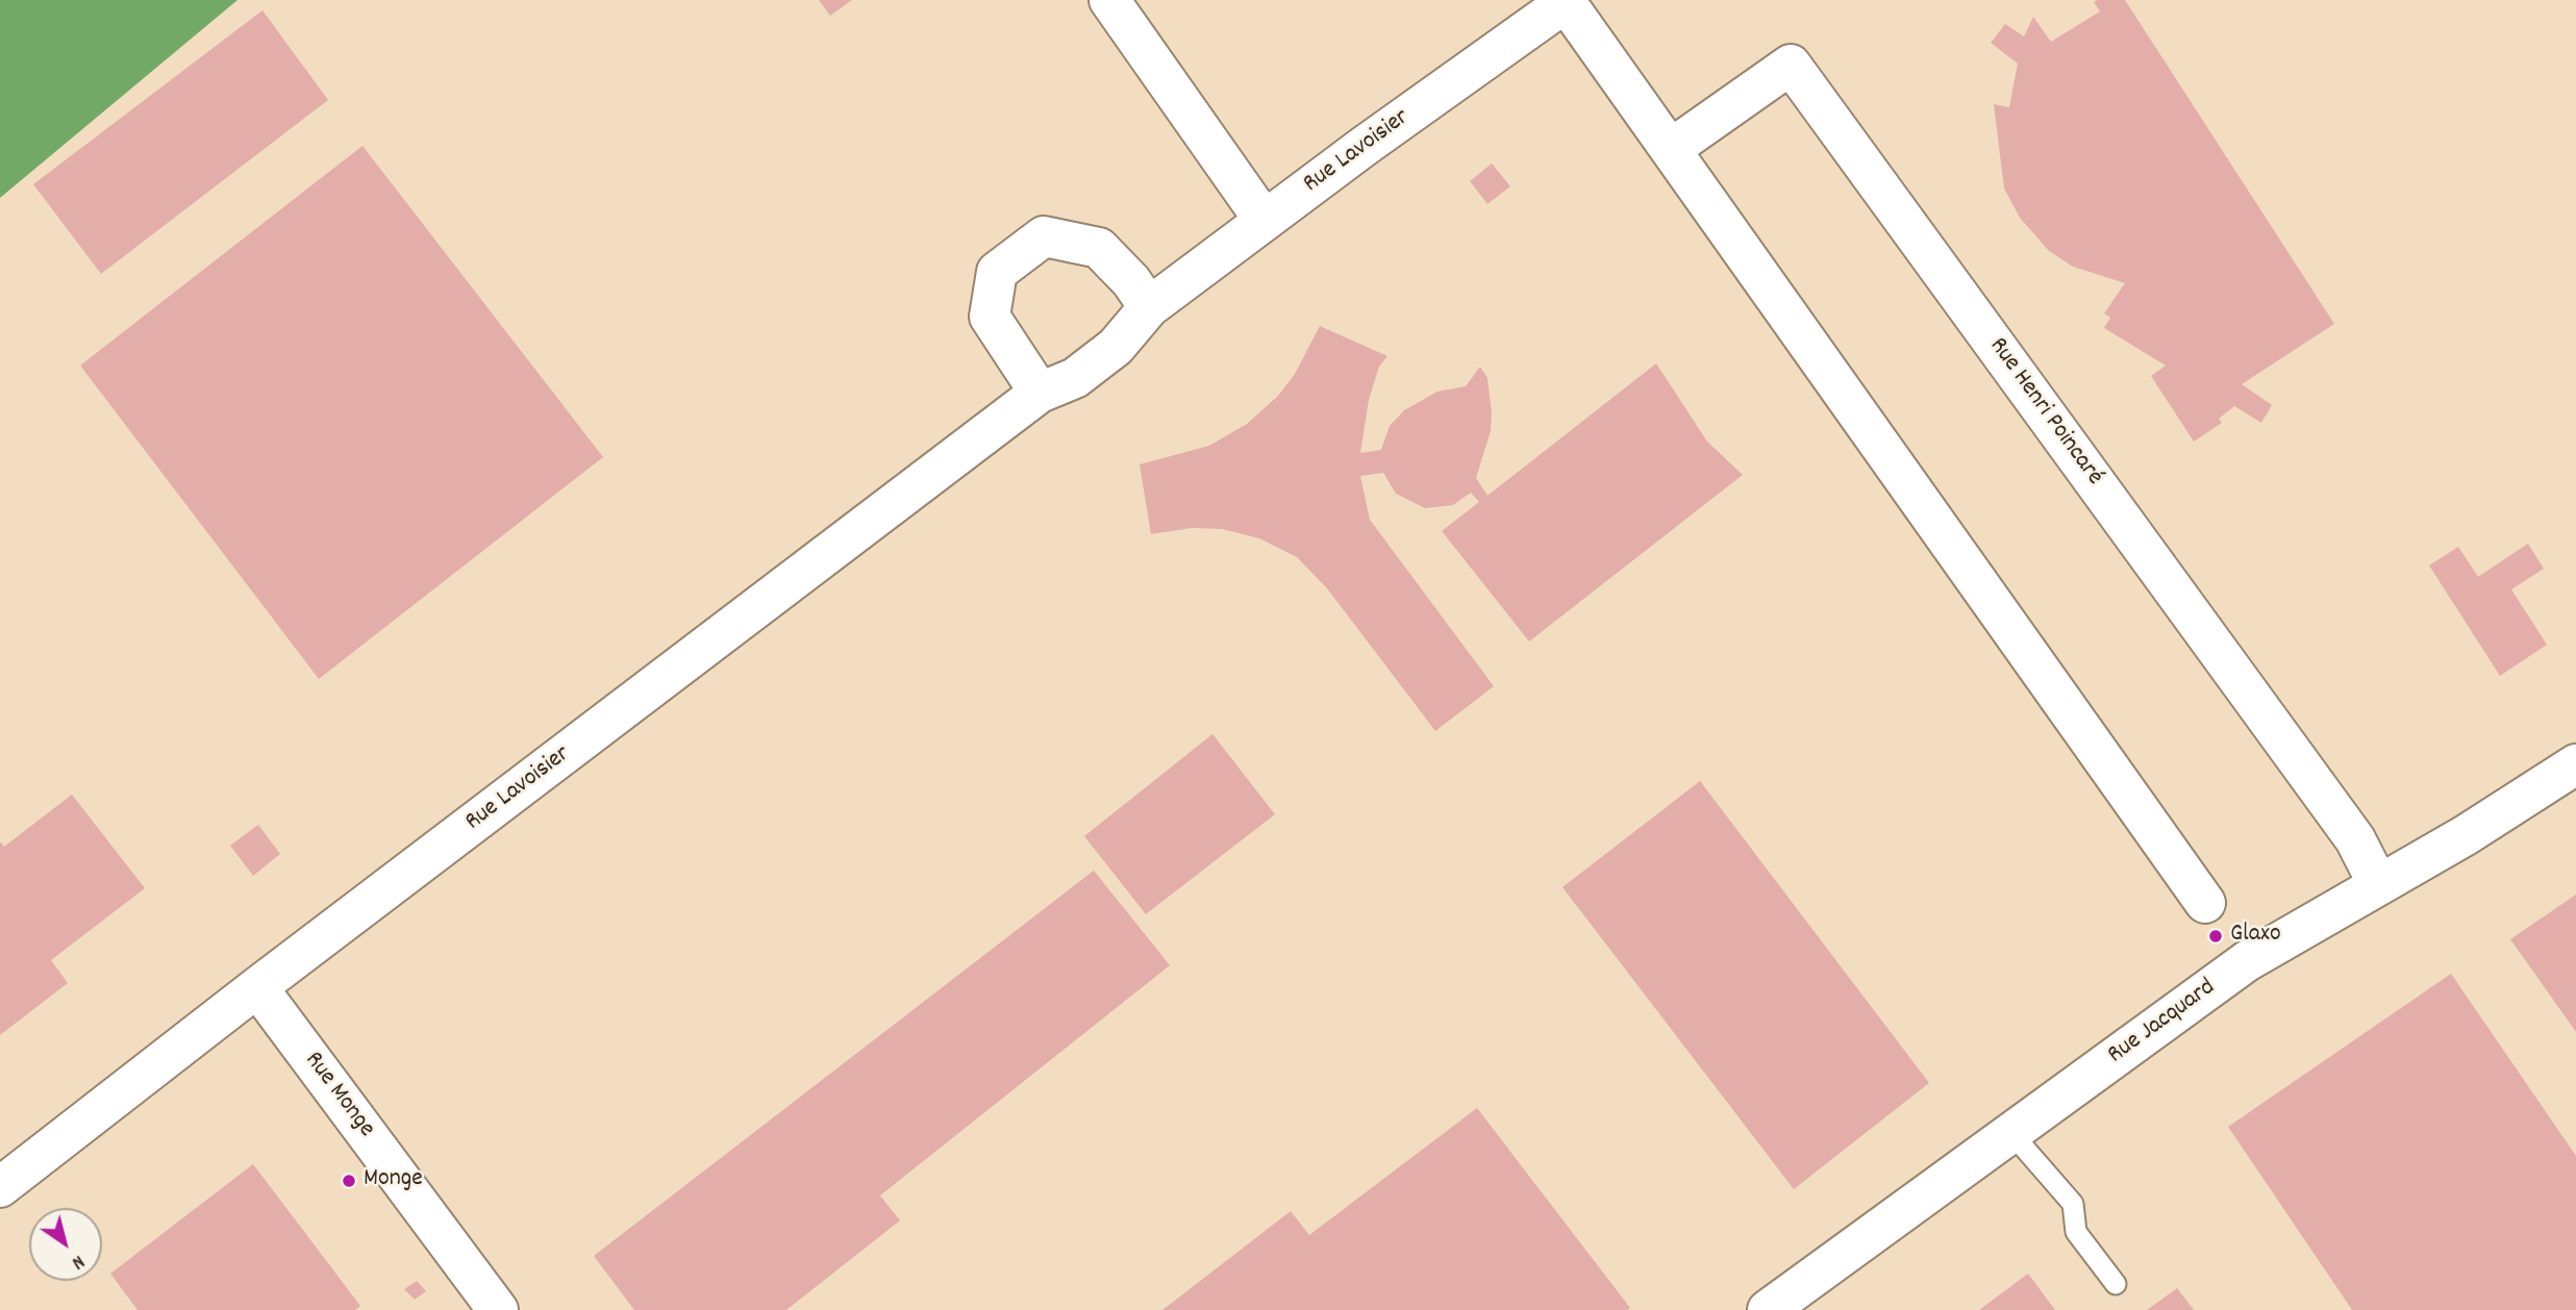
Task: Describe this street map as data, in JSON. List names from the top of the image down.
{
  "streets": {
    "street": [
      "Rue Lavoisier",
      "Rue Henri Poincaré",
      "Rue Jacquard",
      "Rue Monge"
    ]
  },
  "crossings": [
    ["Rue Lavoisier", "Rue Monge"],
    ["Rue Henri Poincaré", "Rue Jacquard"]
  ],
  "places": ["Glaxo", "Monge"],
  "north": "bottom right"
}
